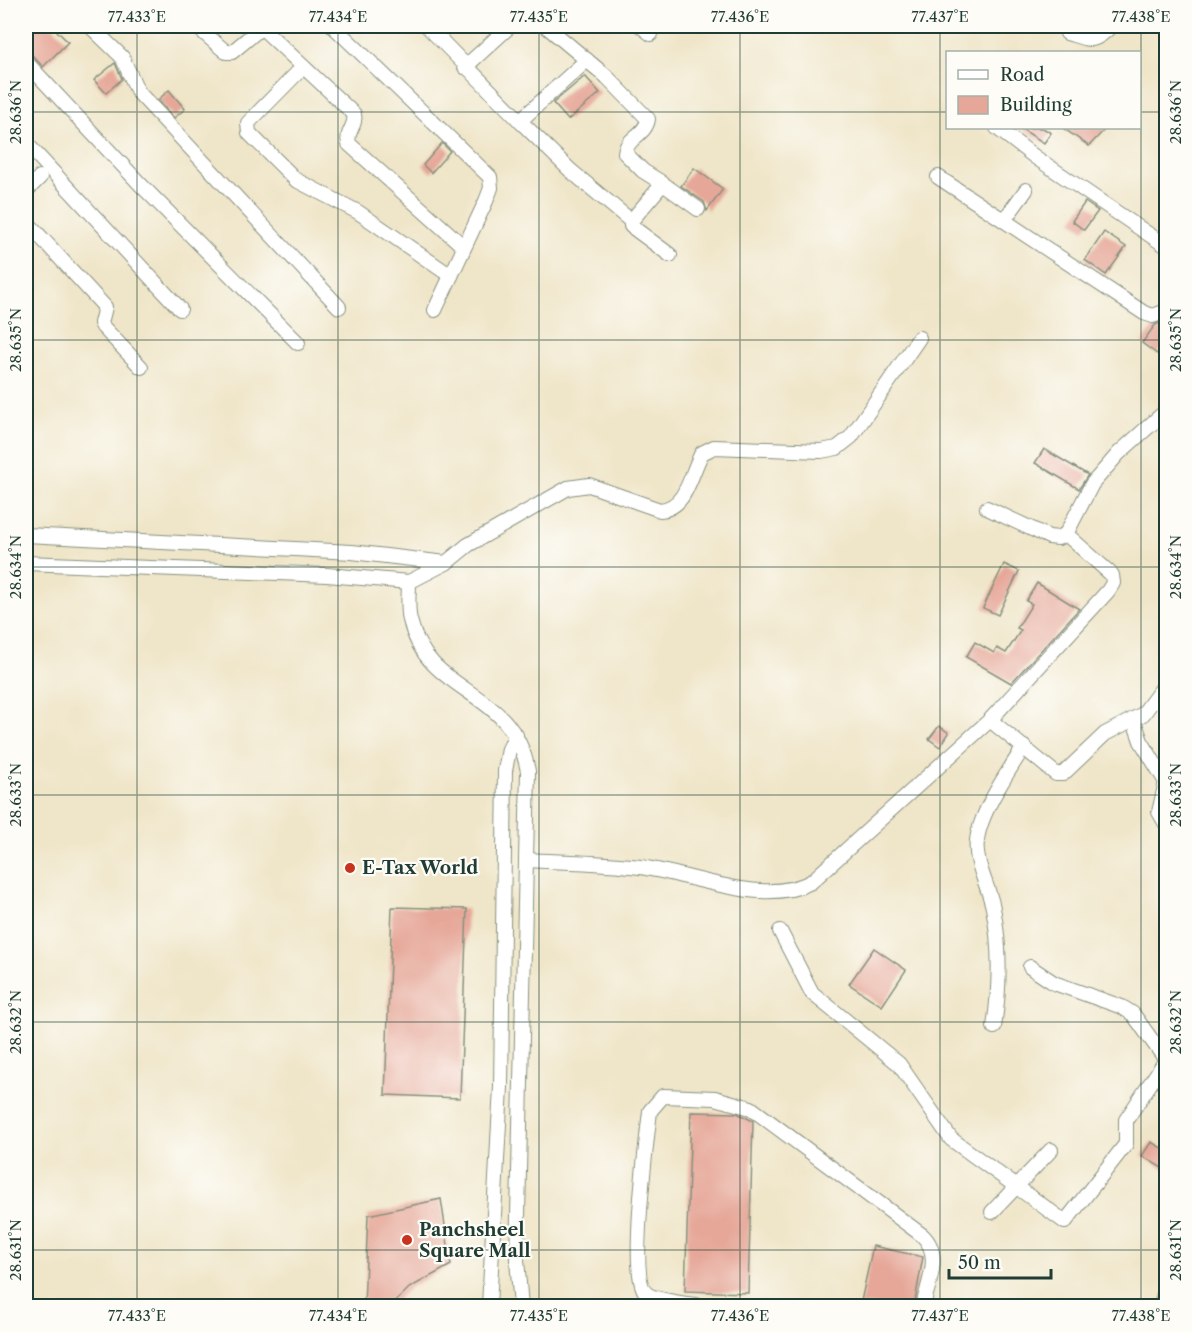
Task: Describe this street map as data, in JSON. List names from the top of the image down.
{
  "places": ["E-Tax World", "Panchsheel Square Mall"],
  "legend": ["Road", "Building"],
  "scale_bar": "50 m",
  "coordinates": [
    "77.433°E",
    "77.434°E",
    "77.435°E",
    "77.436°E",
    "77.437°E",
    "77.438°E",
    "28.636°N",
    "28.635°N",
    "28.634°N",
    "28.633°N",
    "28.632°N",
    "28.631°N"
  ]
}
